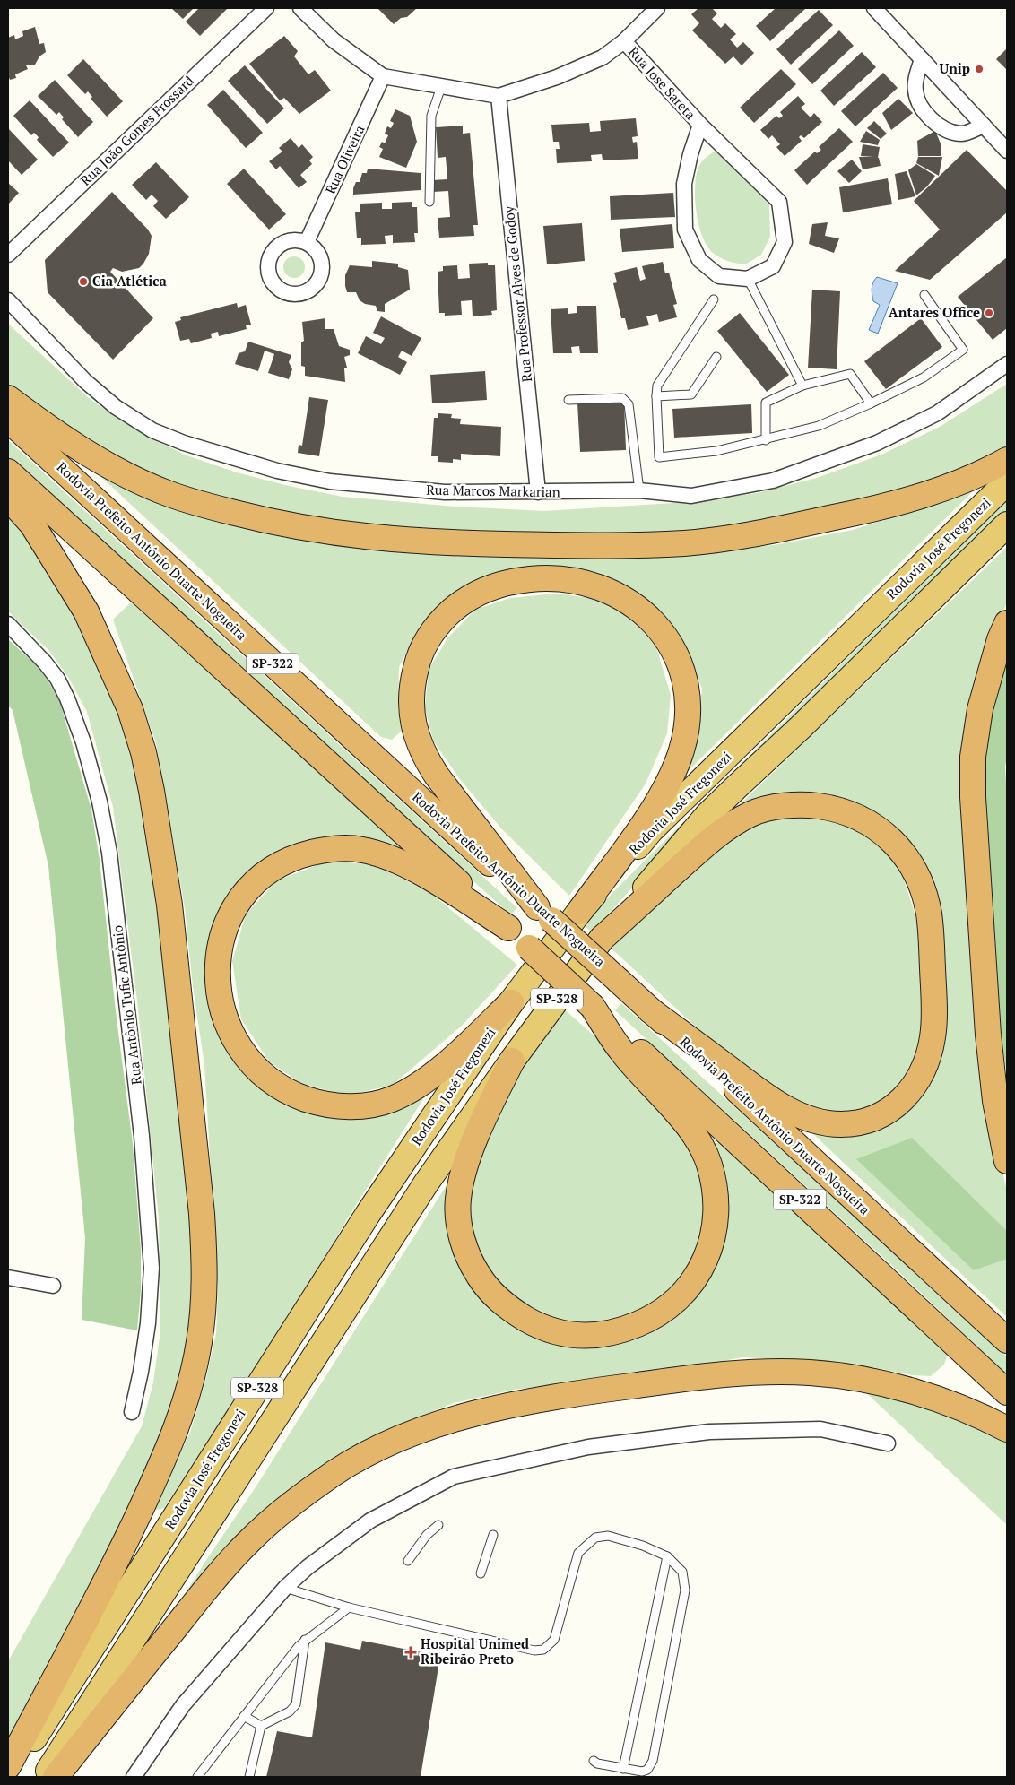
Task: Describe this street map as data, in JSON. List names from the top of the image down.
{
  "streets": {
    "highway": [
      "Rodovia José Fregonezi",
      "Rodovia Prefeito Antônio Duarte Nogueira",
      "SP-322",
      "SP-328"
    ],
    "street": [
      "Rua José Sareta",
      "Rua João Gomes Frossard",
      "Rua Oliveira",
      "Rua Professor Alves de Godoy",
      "Rua Marcos Markarian",
      "Rua Antônio Tufic Antônio"
    ]
  },
  "crossings": [
    ["Rua Professor Alves de Godoy", "Rua Marcos Markarian"]
  ],
  "places": {
    "other": ["Unip", "Cia Atlética", "Antares Office"],
    "health": ["Hospital Unimed Ribeirão Preto"]
  }
}
